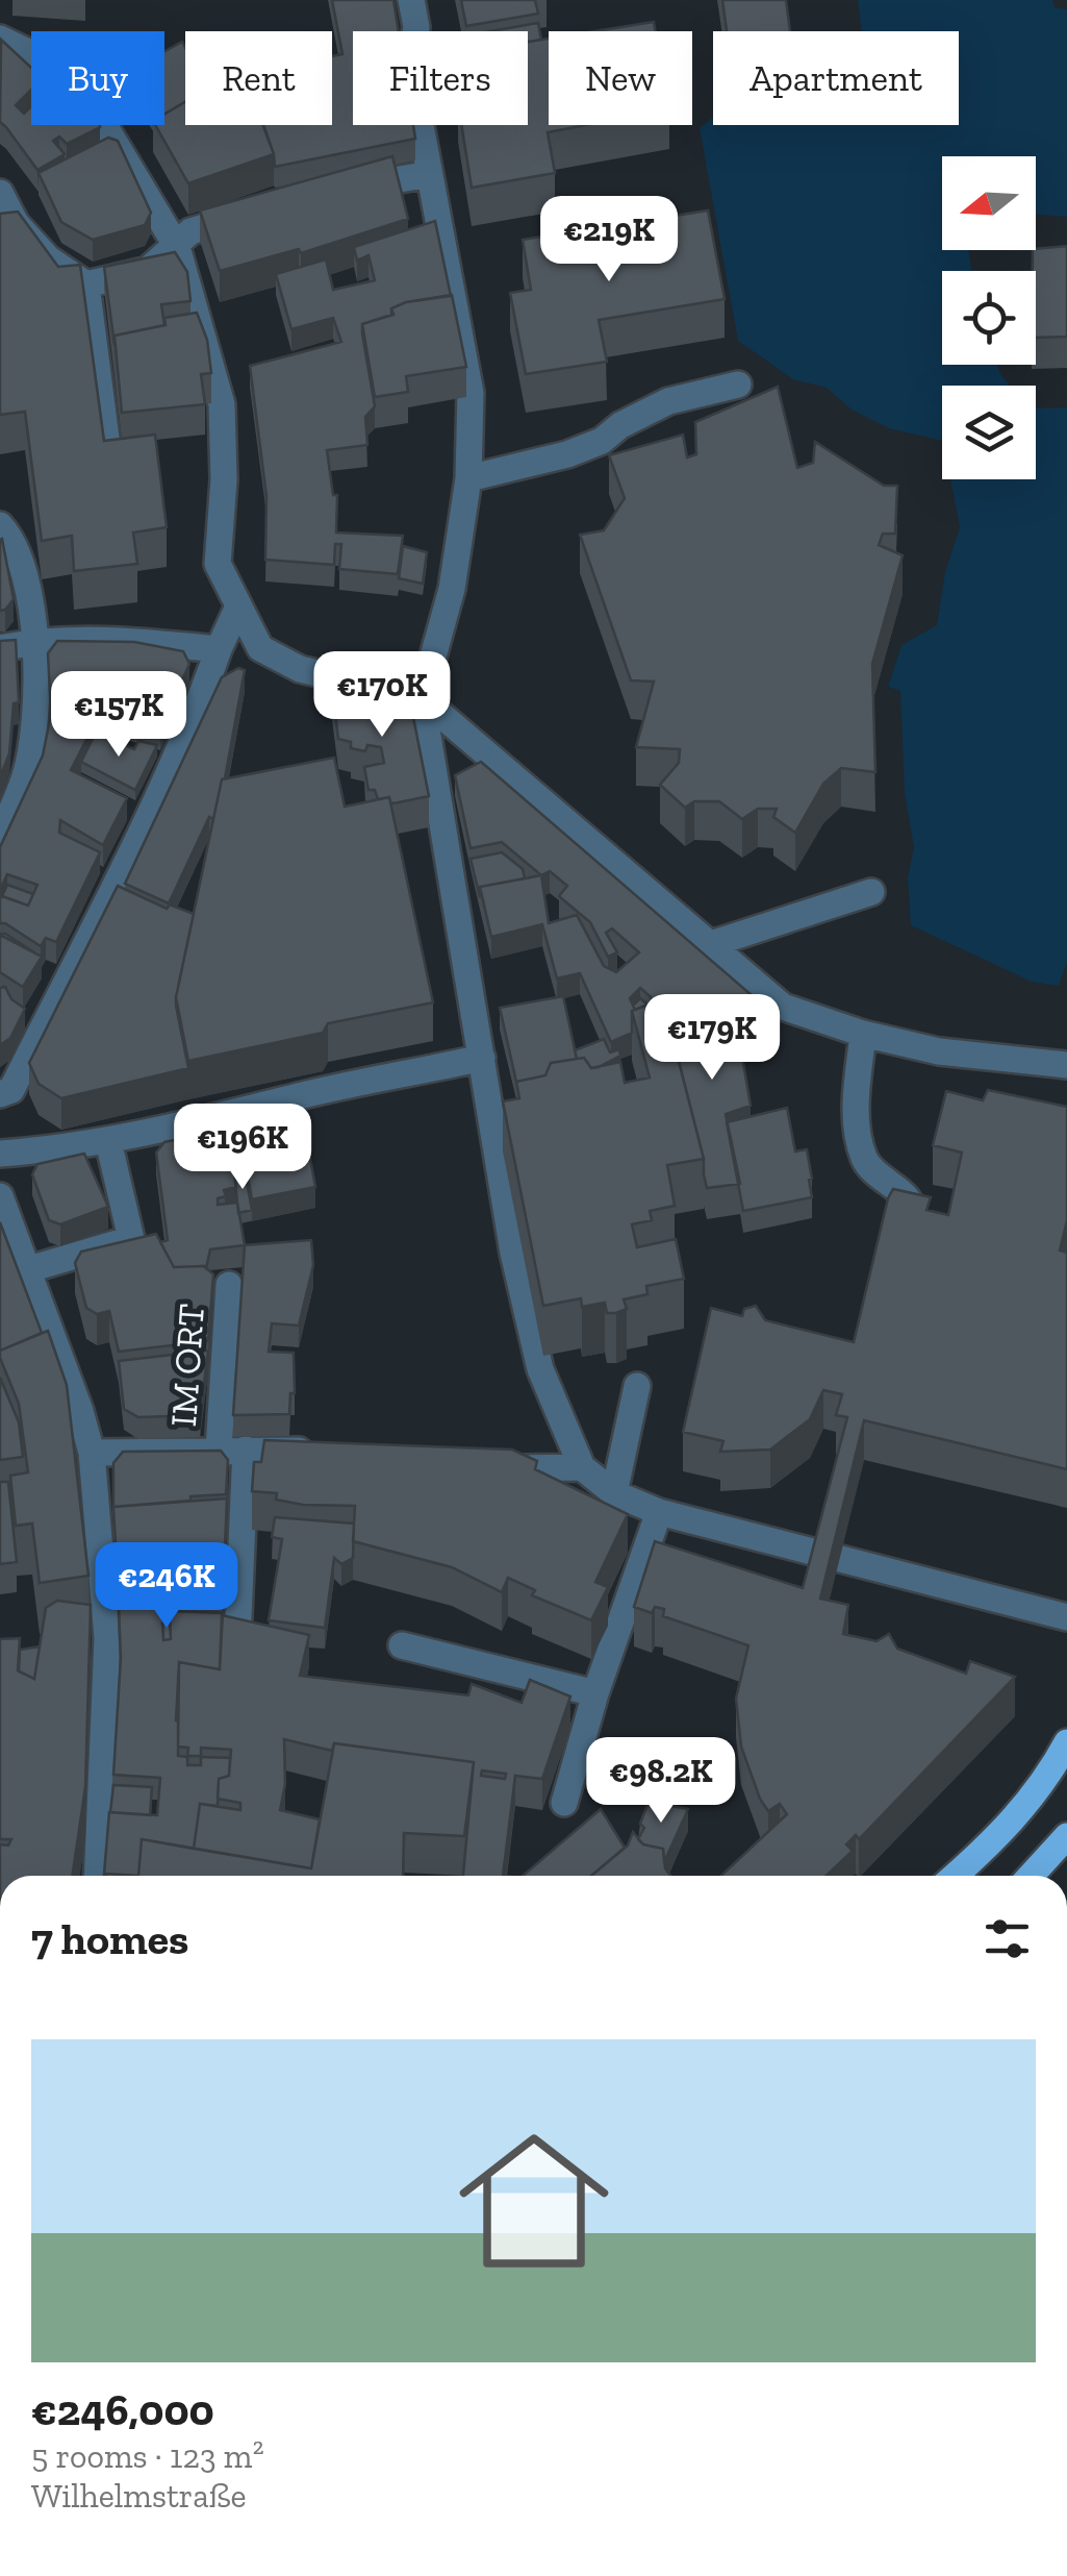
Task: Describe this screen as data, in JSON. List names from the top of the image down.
{
  "streets": {
    "street": ["IM ORT"]
  },
  "north": "left",
  "page": {
    "chip": [
      "Buy",
      "Rent",
      "Filters",
      "New",
      "Apartment"
    ],
    "price": [
      "€219K",
      "€170K",
      "€157K",
      "€179K",
      "€196K",
      "€246K",
      "€98.2K"
    ],
    "heading": "7 homes",
    "list": [
      {
        "name": "€246,000",
        "note": "5 rooms · 123 m² · Wilhelmstraße"
      }
    ]
  }
}
